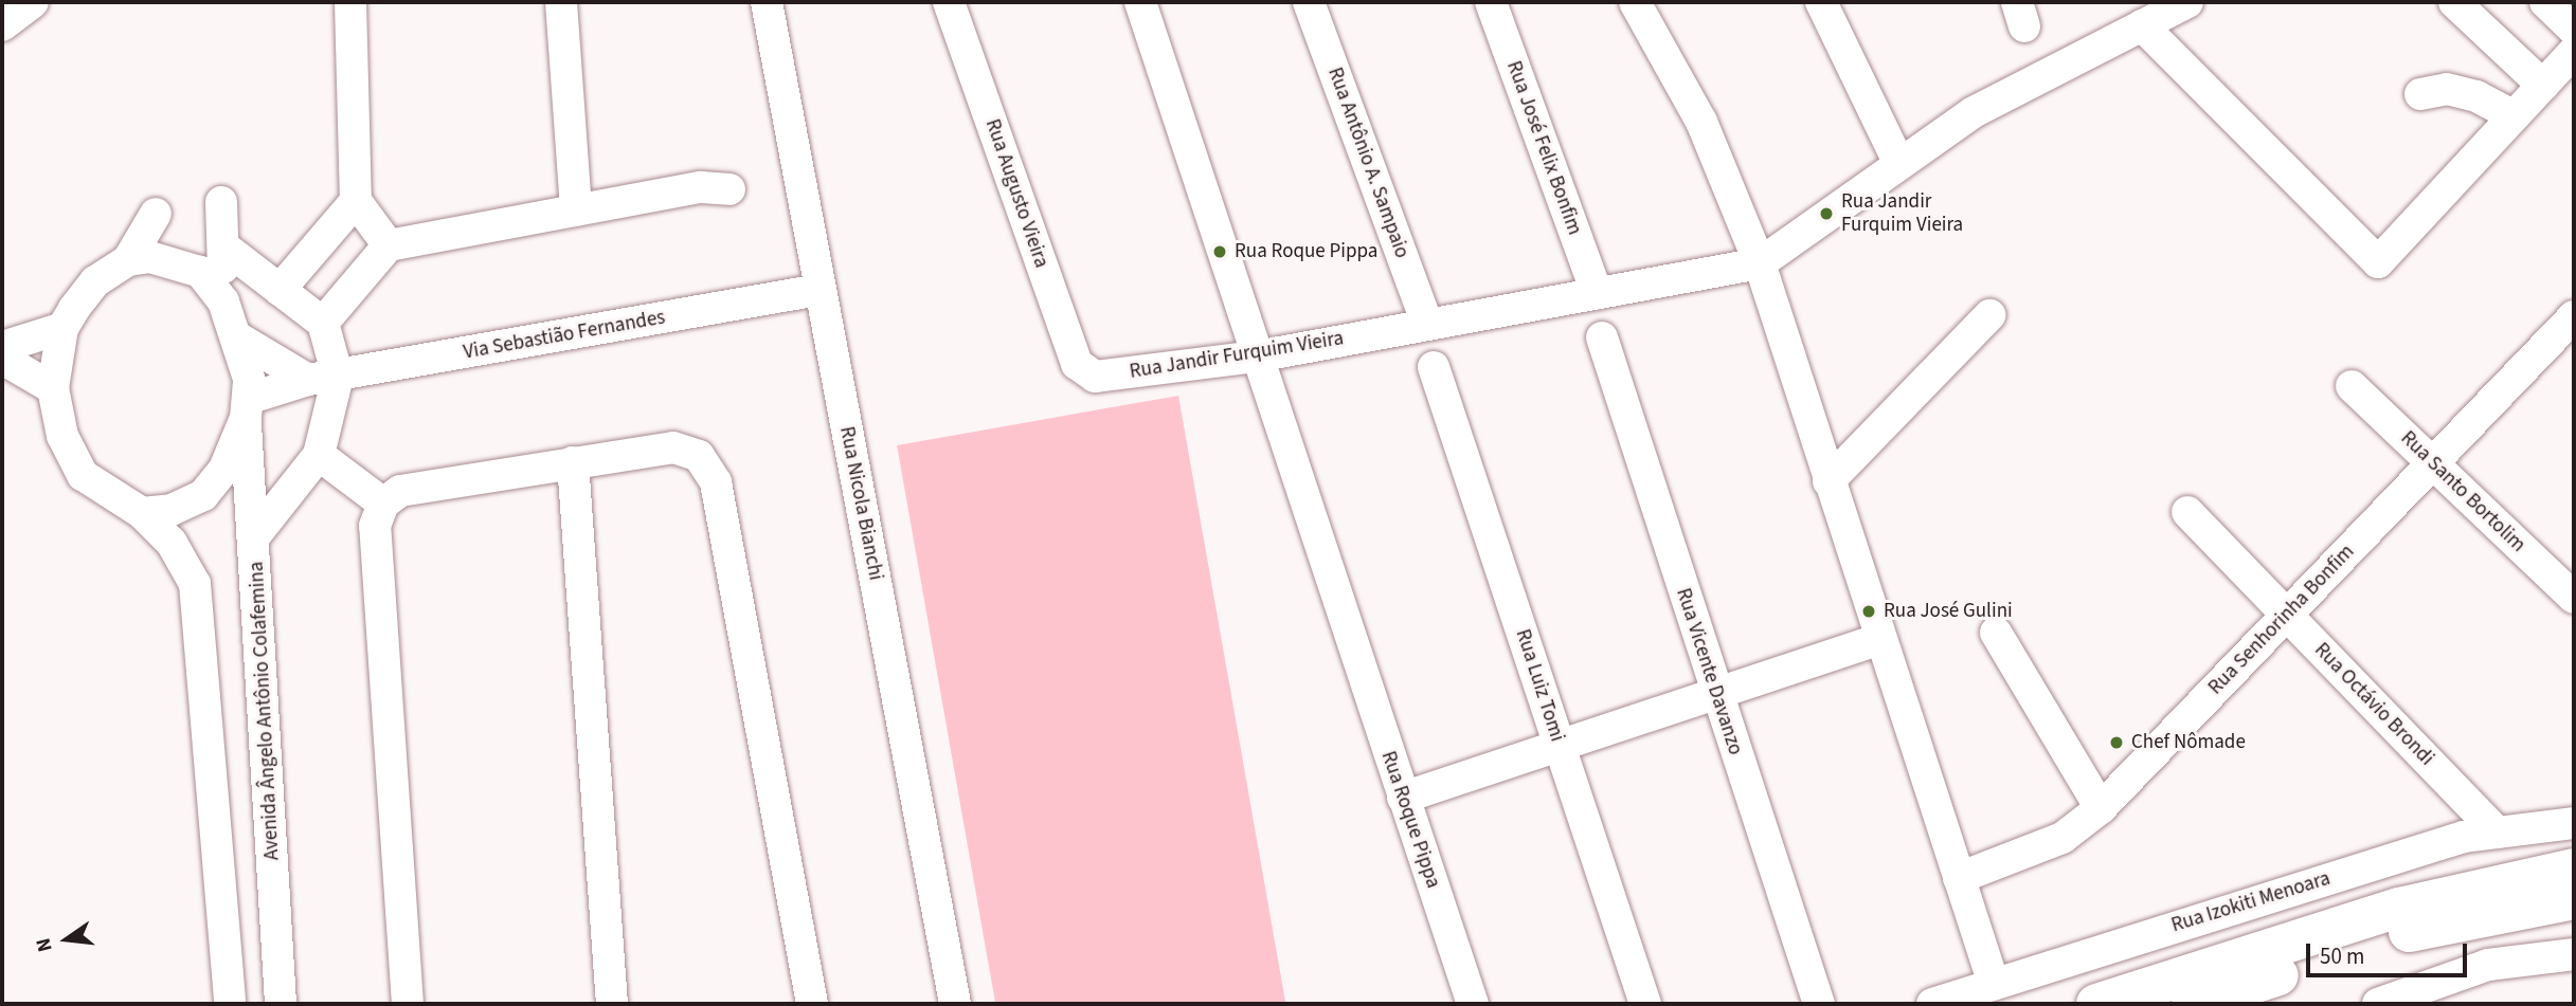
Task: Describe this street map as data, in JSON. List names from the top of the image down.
{
  "streets": {
    "street": [
      "Rua José Felix Bonfim",
      "Rua Antônio A. Sampaio",
      "Rua Augusto Vieira",
      "Via Sebastião Fernandes",
      "Rua Jandir Furquim Vieira",
      "Rua Santo Bortolim",
      "Rua Nicola Bianchi",
      "Rua Senhorinha Bonfim",
      "Rua Vicente Davanzo",
      "Rua Luiz Tomi",
      "Rua Octávio Brondi",
      "Avenida Ângelo Antônio Colafemina",
      "Rua Roque Pippa",
      "Rua Izokiti Menoara"
    ]
  },
  "crossings": [
    ["Rua José Felix Bonfim", "Rua Jandir Furquim Vieira"],
    ["Rua Antônio A. Sampaio", "Rua Jandir Furquim Vieira"],
    ["Rua Augusto Vieira", "Rua Jandir Furquim Vieira"],
    ["Via Sebastião Fernandes", "Rua Nicola Bianchi"],
    ["Via Sebastião Fernandes", "Avenida Ângelo Antônio Colafemina"],
    ["Rua Jandir Furquim Vieira", "Rua Roque Pippa"],
    ["Rua Santo Bortolim", "Rua Senhorinha Bonfim"],
    ["Rua Senhorinha Bonfim", "Rua Octávio Brondi"],
    ["Rua Octávio Brondi", "Rua Izokiti Menoara"]
  ],
  "places": [
    "Rua Jandir Furquim Vieira",
    "Rua Roque Pippa",
    "Rua José Gulini",
    "Chef Nômade"
  ],
  "scale_bar": "50 m",
  "north": "left"
}
